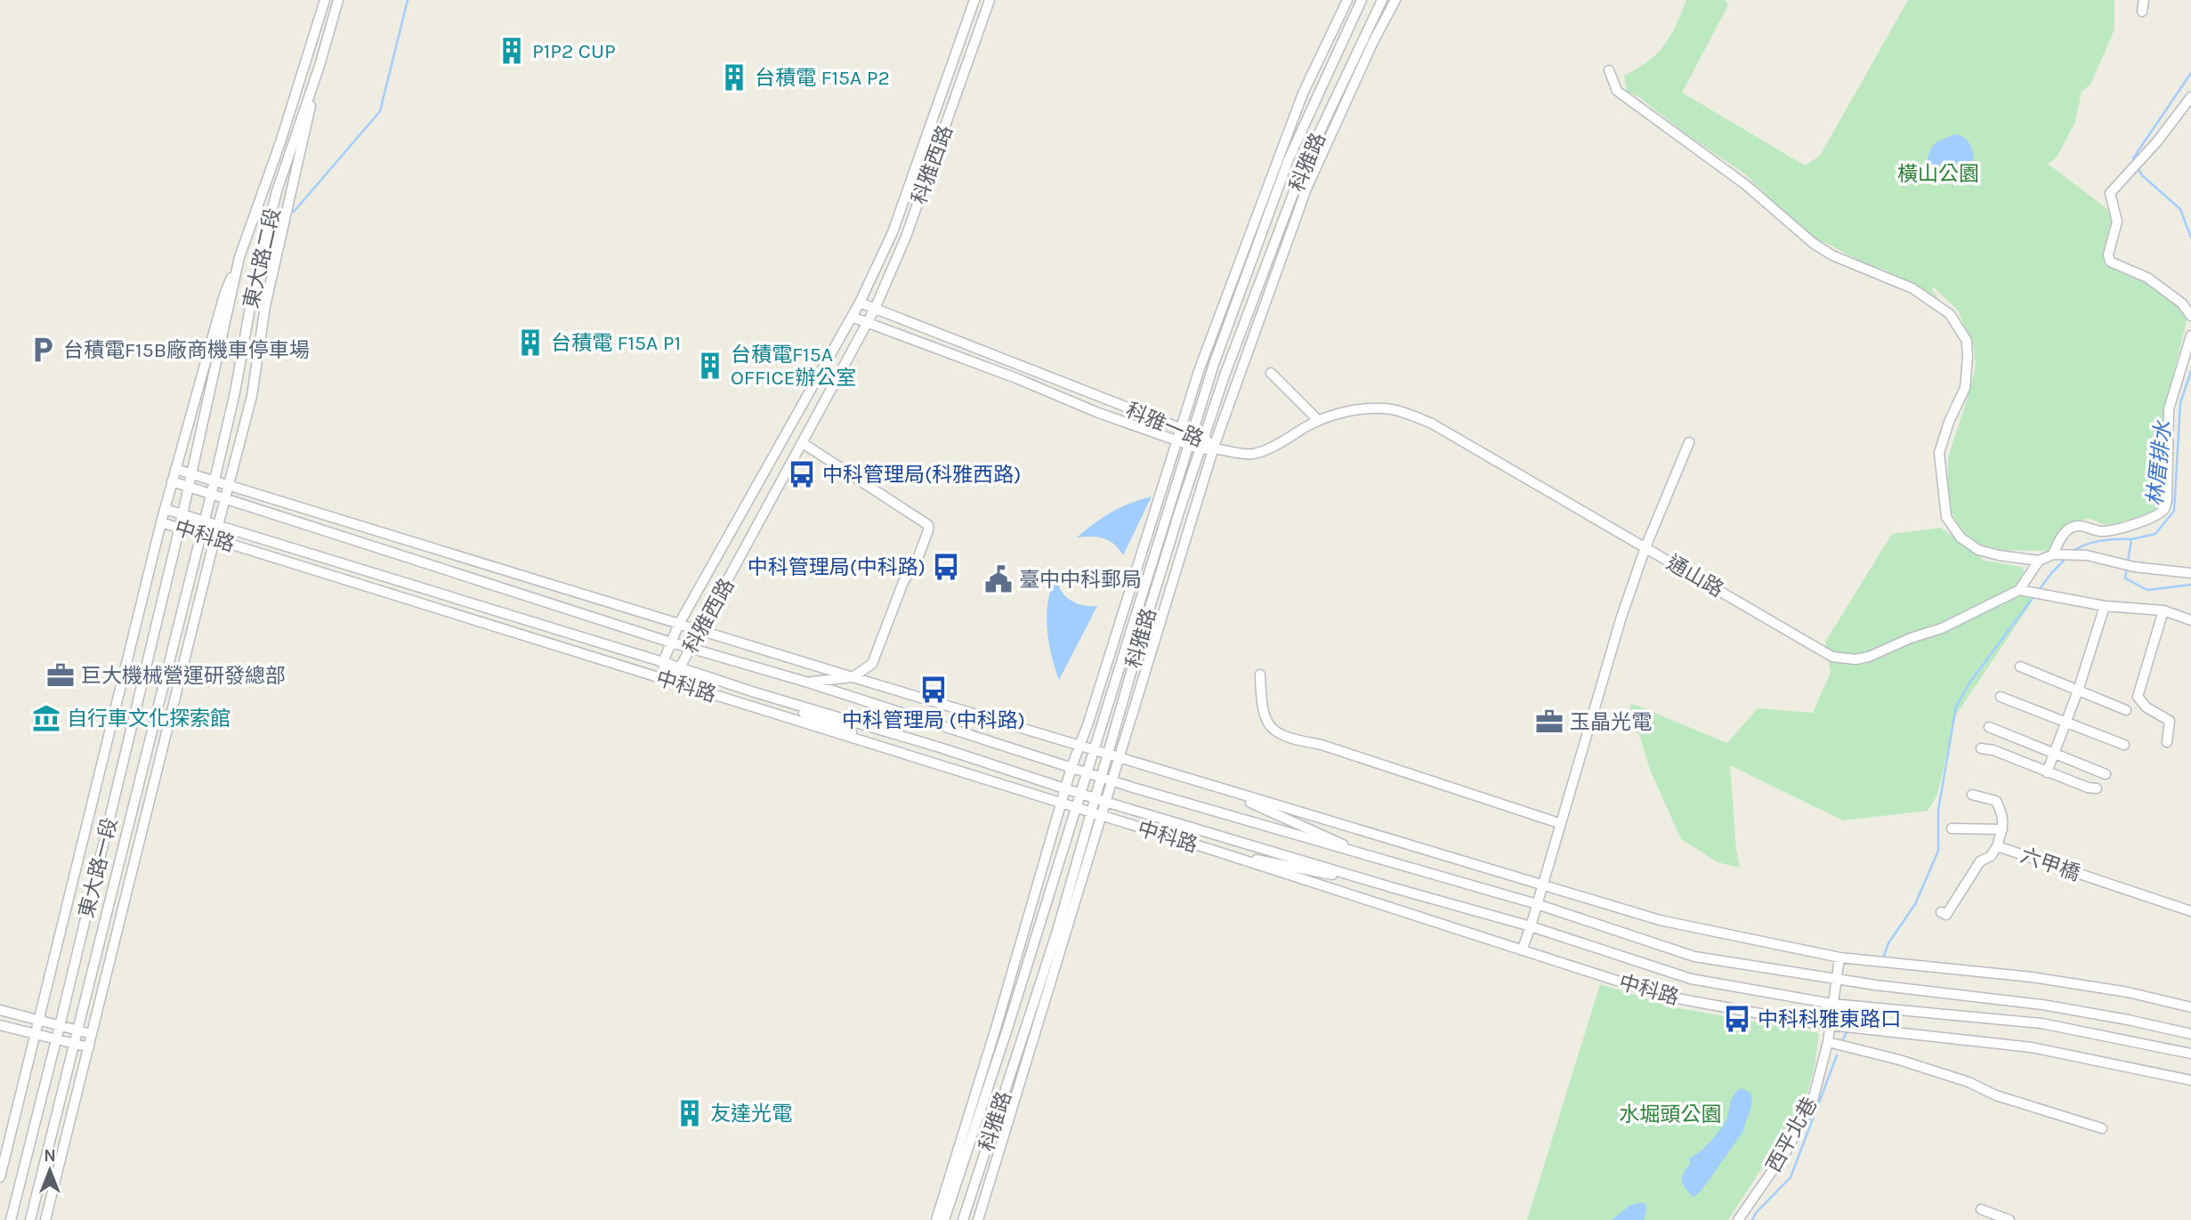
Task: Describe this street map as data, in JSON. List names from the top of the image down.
{
  "streets": {
    "street": [
      "科雅路",
      "科雅西路",
      "東大路二段",
      "科雅一路",
      "中科路",
      "通山路",
      "六甲橋",
      "東大路一段",
      "西平北巷"
    ]
  },
  "crossings": [
    ["科雅路", "科雅一路"],
    ["科雅路", "中科路"],
    ["科雅路", "通山路"],
    ["科雅西路", "科雅一路"],
    ["科雅西路", "中科路"],
    ["東大路二段", "中科路"],
    ["東大路二段", "東大路一段"],
    ["科雅一路", "通山路"],
    ["中科路", "東大路一段"],
    ["中科路", "西平北巷"]
  ],
  "water": ["林厝排水"],
  "parks": ["橫山公園", "水堀頭公園"],
  "places": {
    "building": [
      "P1P2 CUP",
      "台積電 F15A P2",
      "台積電 F15A P1",
      "台積電F15A OFFICE辦公室",
      "友達光電"
    ],
    "parking": ["台積電F15B廠商機車停車場"],
    "bus stop": [
      "中科管理局(科雅西路)",
      "中科管理局(中科路)",
      "中科管理局 (中科路)",
      "中科科雅東路口"
    ],
    "public building": ["臺中中科郵局"],
    "office": ["巨大機械營運研發總部", "玉晶光電"],
    "museum": ["自行車文化探索館"]
  },
  "north": "top"
}
